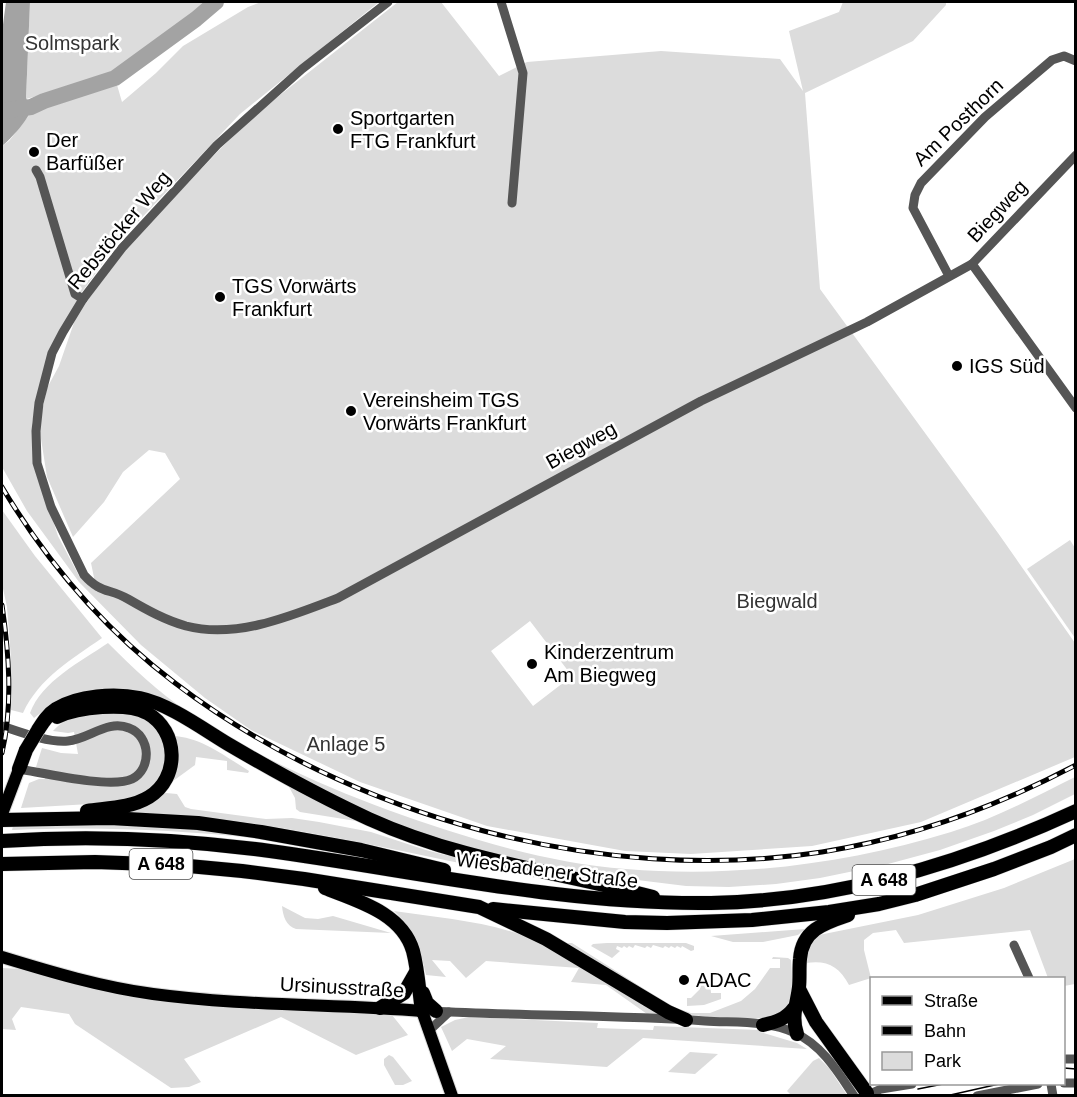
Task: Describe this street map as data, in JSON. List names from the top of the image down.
{
  "streets": {
    "highway": ["A 648", "Wiesbadener Straße"],
    "main road": ["Ursinusstraße"],
    "street": ["Am Posthorn", "Biegweg", "Rebstöcker Weg"]
  },
  "crossings": [
    ["Am Posthorn", "Biegweg"],
    ["Biegweg", "Rebstöcker Weg"],
    ["A 648", "Wiesbadener Straße"]
  ],
  "parks": ["Solmspark", "Biegwald", "Anlage 5"],
  "places": [
    "Sportgarten FTG Frankfurt",
    "Der Barfüßer",
    "TGS Vorwärts Frankfurt",
    "IGS Süd",
    "Vereinsheim TGS Vorwärts Frankfurt",
    "Kinderzentrum Am Biegweg",
    "ADAC"
  ],
  "legend": ["Straße", "Bahn", "Park"]
}
